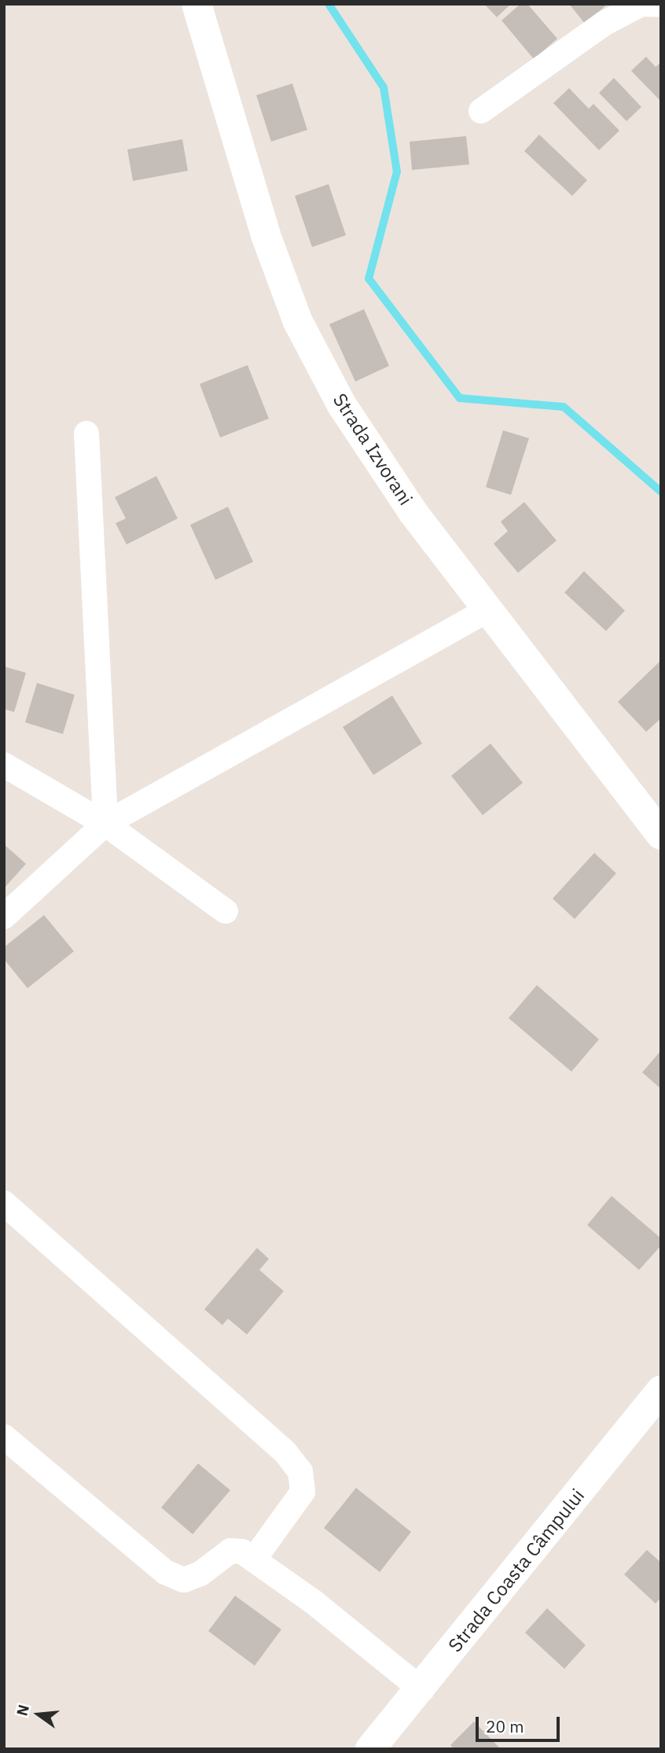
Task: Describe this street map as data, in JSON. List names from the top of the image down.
{
  "streets": {
    "street": ["Strada Izvorani", "Strada Coasta Câmpului"]
  },
  "scale_bar": "20 m",
  "north": "left"
}
